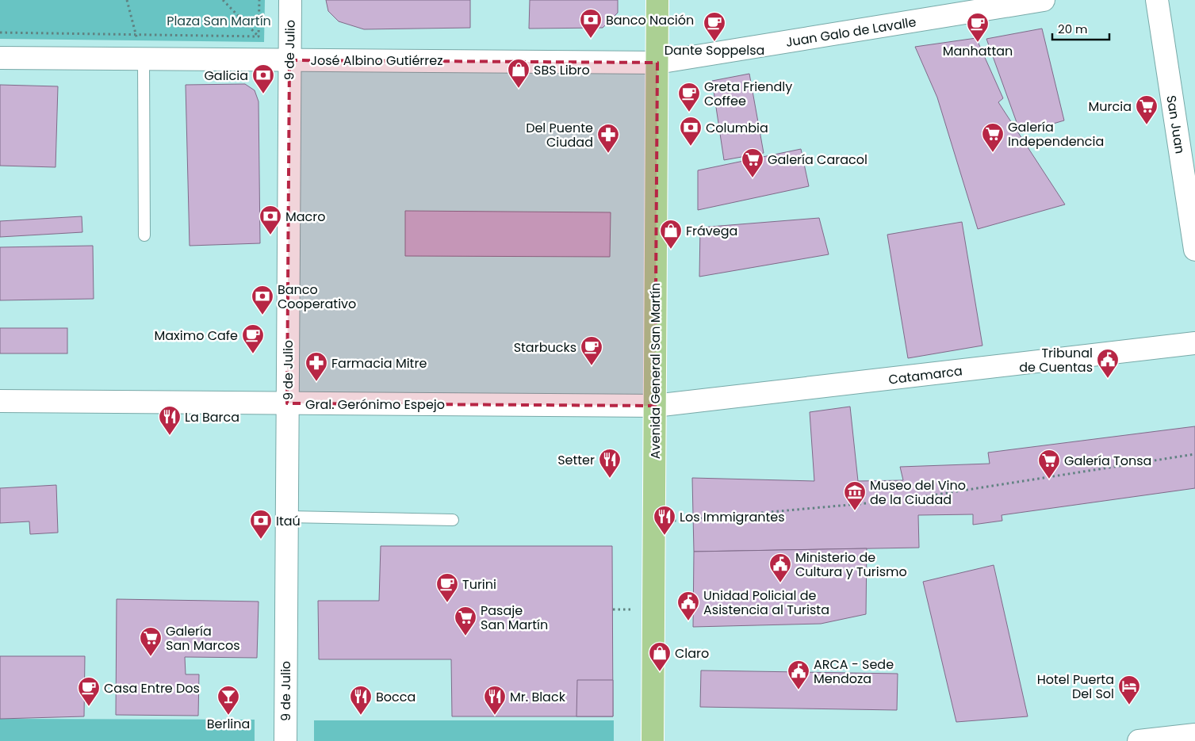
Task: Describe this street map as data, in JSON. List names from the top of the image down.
{
  "streets": {
    "main road": ["Avenida General San Martín"],
    "street": [
      "Juan Galo de Lavalle",
      "9 de Julio",
      "José Albino Gutiérrez",
      "San Juan",
      "Catamarca",
      "Gral. Gerónimo Espejo"
    ]
  },
  "crossings": [
    ["Juan Galo de Lavalle", "José Albino Gutiérrez"],
    ["Juan Galo de Lavalle", "Avenida General San Martín"],
    ["9 de Julio", "José Albino Gutiérrez"],
    ["9 de Julio", "Gral. Gerónimo Espejo"],
    ["José Albino Gutiérrez", "Avenida General San Martín"],
    ["Avenida General San Martín", "Catamarca"],
    ["Avenida General San Martín", "Gral. Gerónimo Espejo"],
    ["Catamarca", "Gral. Gerónimo Espejo"]
  ],
  "parks": ["Plaza San Martín"],
  "places": {
    "bank": [
      "Banco Nación",
      "Galicia",
      "Columbia",
      "Macro",
      "Banco Cooperativo",
      "Itaú"
    ],
    "cafe": [
      "Dante Soppelsa",
      "Manhattan",
      "Greta Friendly Coffee",
      "Maximo Cafe",
      "Starbucks",
      "Turini",
      "Casa Entre Dos"
    ],
    "shop": ["SBS Libro", "Frávega", "Claro"],
    "supermarket": [
      "Murcia",
      "Galería Independencia",
      "Galería Caracol",
      "Galería Tonsa",
      "Pasaje San Martín",
      "Galería San Marcos"
    ],
    "pharmacy": ["Del Puente Ciudad", "Farmacia Mitre"],
    "public building": [
      "Tribunal de Cuentas",
      "Ministerio de Cultura y Turismo",
      "Unidad Policial de Asistencia al Turista",
      "ARCA - Sede Mendoza"
    ],
    "restaurant": [
      "La Barca",
      "Setter",
      "Los Immigrantes",
      "Bocca",
      "Mr. Black"
    ],
    "museum": ["Museo del Vino de la Ciudad"],
    "hotel": ["Hotel Puerta Del Sol"],
    "bar": ["Berlina"]
  },
  "scale_bar": "20 m"
}
